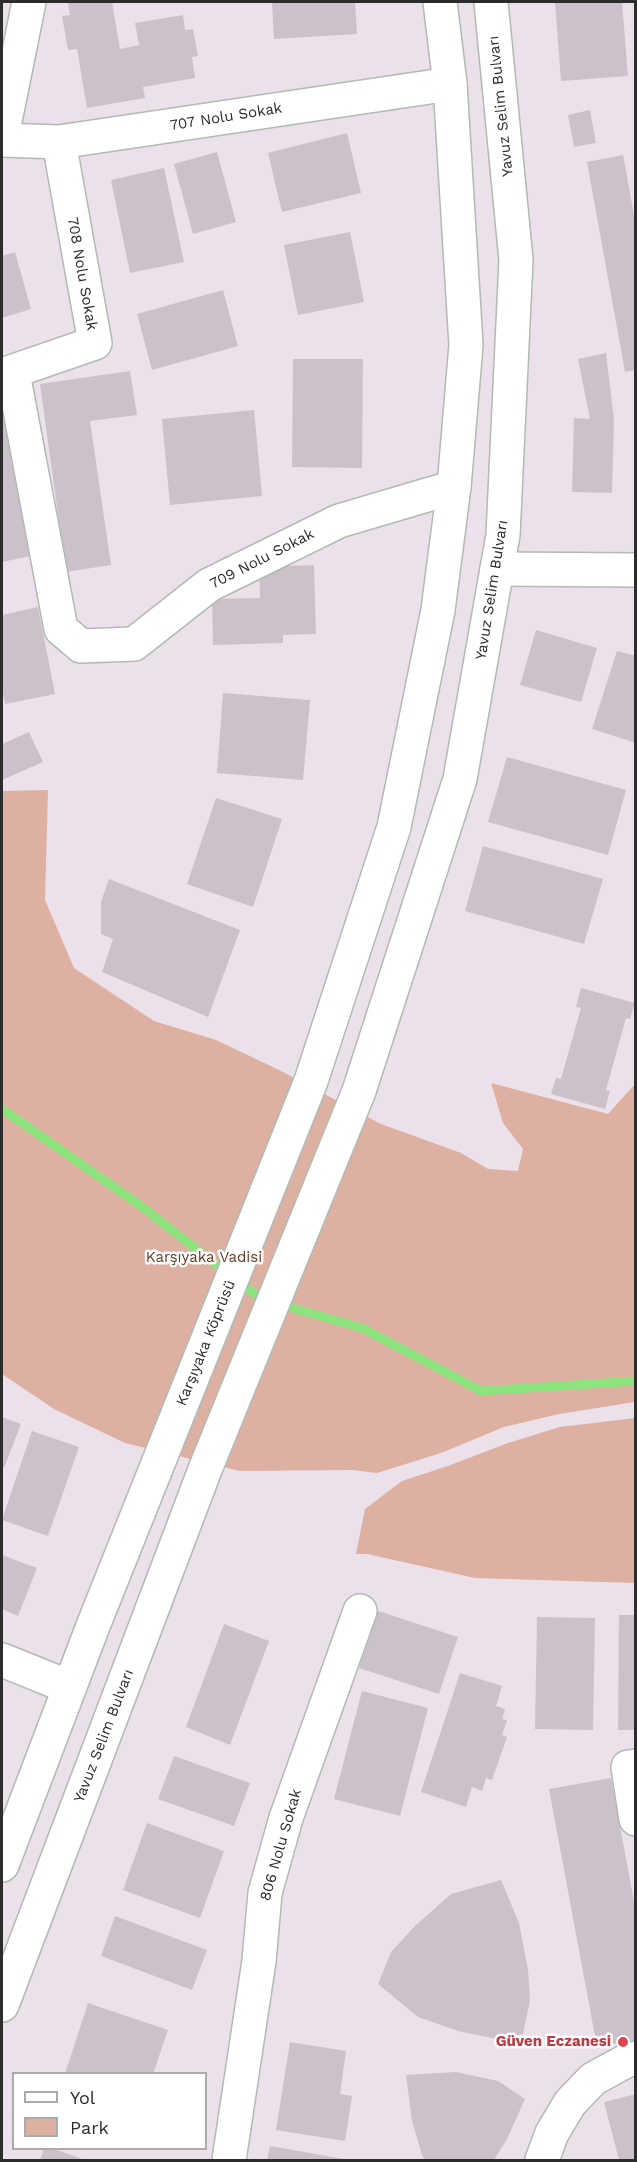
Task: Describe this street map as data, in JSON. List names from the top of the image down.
{
  "streets": {
    "main road": [
      "Yavuz Selim Bulvarı",
      "707 Nolu Sokak",
      "708 Nolu Sokak",
      "709 Nolu Sokak",
      "Karşıyaka Köprüsü",
      "806 Nolu Sokak"
    ]
  },
  "crossings": [
    ["707 Nolu Sokak", "708 Nolu Sokak"],
    ["708 Nolu Sokak", "709 Nolu Sokak"],
    ["709 Nolu Sokak", "Karşıyaka Köprüsü"]
  ],
  "parks": ["Karşıyaka Vadisi"],
  "places": ["Güven Eczanesi"],
  "legend": ["Yol", "Park"]
}
